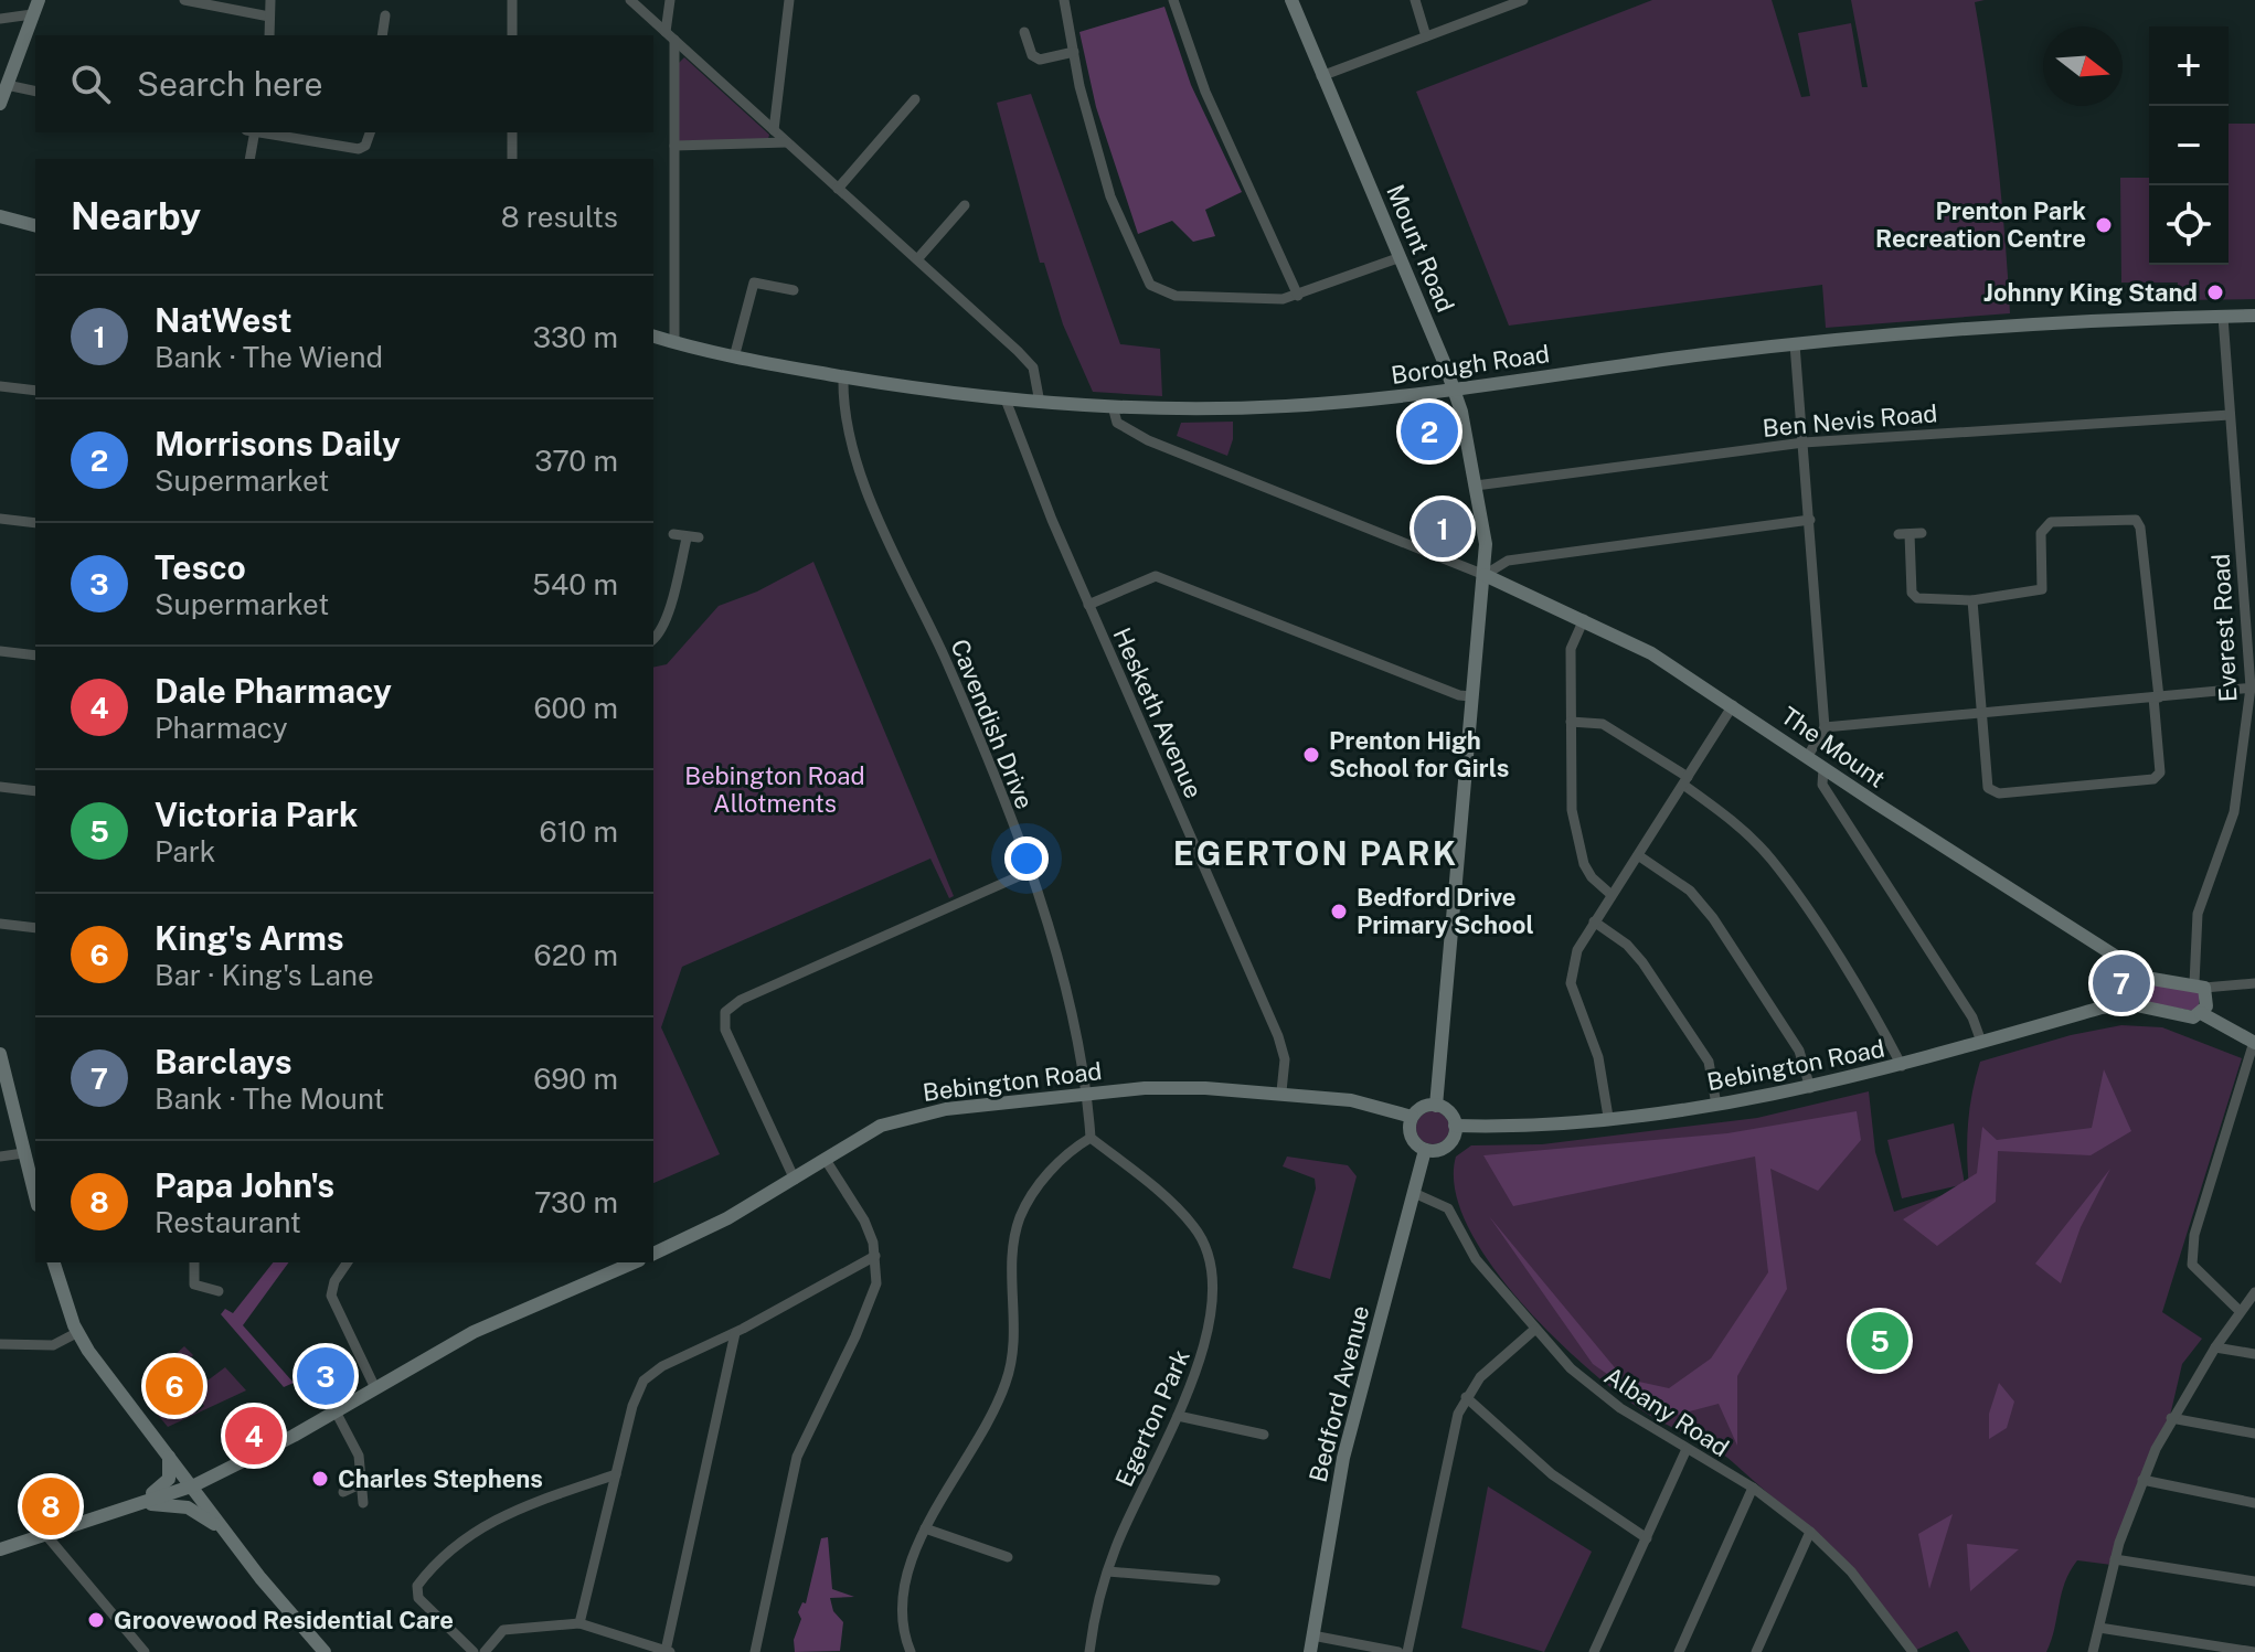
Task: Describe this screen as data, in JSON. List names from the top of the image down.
{
  "streets": {
    "street": [
      "Mount Road",
      "Borough Road",
      "Ben Nevis Road",
      "Everest Road",
      "Hesketh Avenue",
      "Cavendish Drive",
      "The Mount",
      "Bebington Road",
      "Bedford Avenue",
      "Albany Road",
      "Egerton Park"
    ]
  },
  "crossings": [
    ["Mount Road", "Borough Road"],
    ["Mount Road", "Ben Nevis Road"],
    ["Mount Road", "The Mount"],
    ["Mount Road", "Bebington Road"],
    ["Mount Road", "Bedford Avenue"],
    ["Borough Road", "Everest Road"],
    ["Borough Road", "Hesketh Avenue"],
    ["Borough Road", "Cavendish Drive"],
    ["Ben Nevis Road", "Everest Road"],
    ["Hesketh Avenue", "Bebington Road"],
    ["Cavendish Drive", "Bebington Road"],
    ["Bebington Road", "Bedford Avenue"],
    ["Bedford Avenue", "Albany Road"]
  ],
  "districts": ["EGERTON PARK"],
  "parks": ["Bebington Road Allotments"],
  "places": [
    "Prenton Park Recreation Centre",
    "Johnny King Stand",
    "Prenton High School for Girls",
    "Bedford Drive Primary School",
    "Charles Stephens",
    "Groovewood Residential Care"
  ],
  "north": "right",
  "page": {
    "map_buttons": ["+", "−"],
    "search": "Search here",
    "heading": ["Nearby", "8 results"],
    "list": [
      {
        "mark": "1",
        "name": "NatWest",
        "note": "Bank · The Wiend",
        "value": "330 m"
      },
      {
        "mark": "2",
        "name": "Morrisons Daily",
        "note": "Supermarket",
        "value": "370 m"
      },
      {
        "mark": "3",
        "name": "Tesco",
        "note": "Supermarket",
        "value": "540 m"
      },
      {
        "mark": "4",
        "name": "Dale Pharmacy",
        "note": "Pharmacy",
        "value": "600 m"
      },
      {
        "mark": "5",
        "name": "Victoria Park",
        "note": "Park",
        "value": "610 m"
      },
      {
        "mark": "6",
        "name": "King's Arms",
        "note": "Bar · King's Lane",
        "value": "620 m"
      },
      {
        "mark": "7",
        "name": "Barclays",
        "note": "Bank · The Mount",
        "value": "690 m"
      },
      {
        "mark": "8",
        "name": "Papa John's",
        "note": "Restaurant",
        "value": "730 m"
      }
    ],
    "pins": [
      "2",
      "1",
      "7",
      "5",
      "3",
      "6",
      "4",
      "8"
    ]
  }
}
